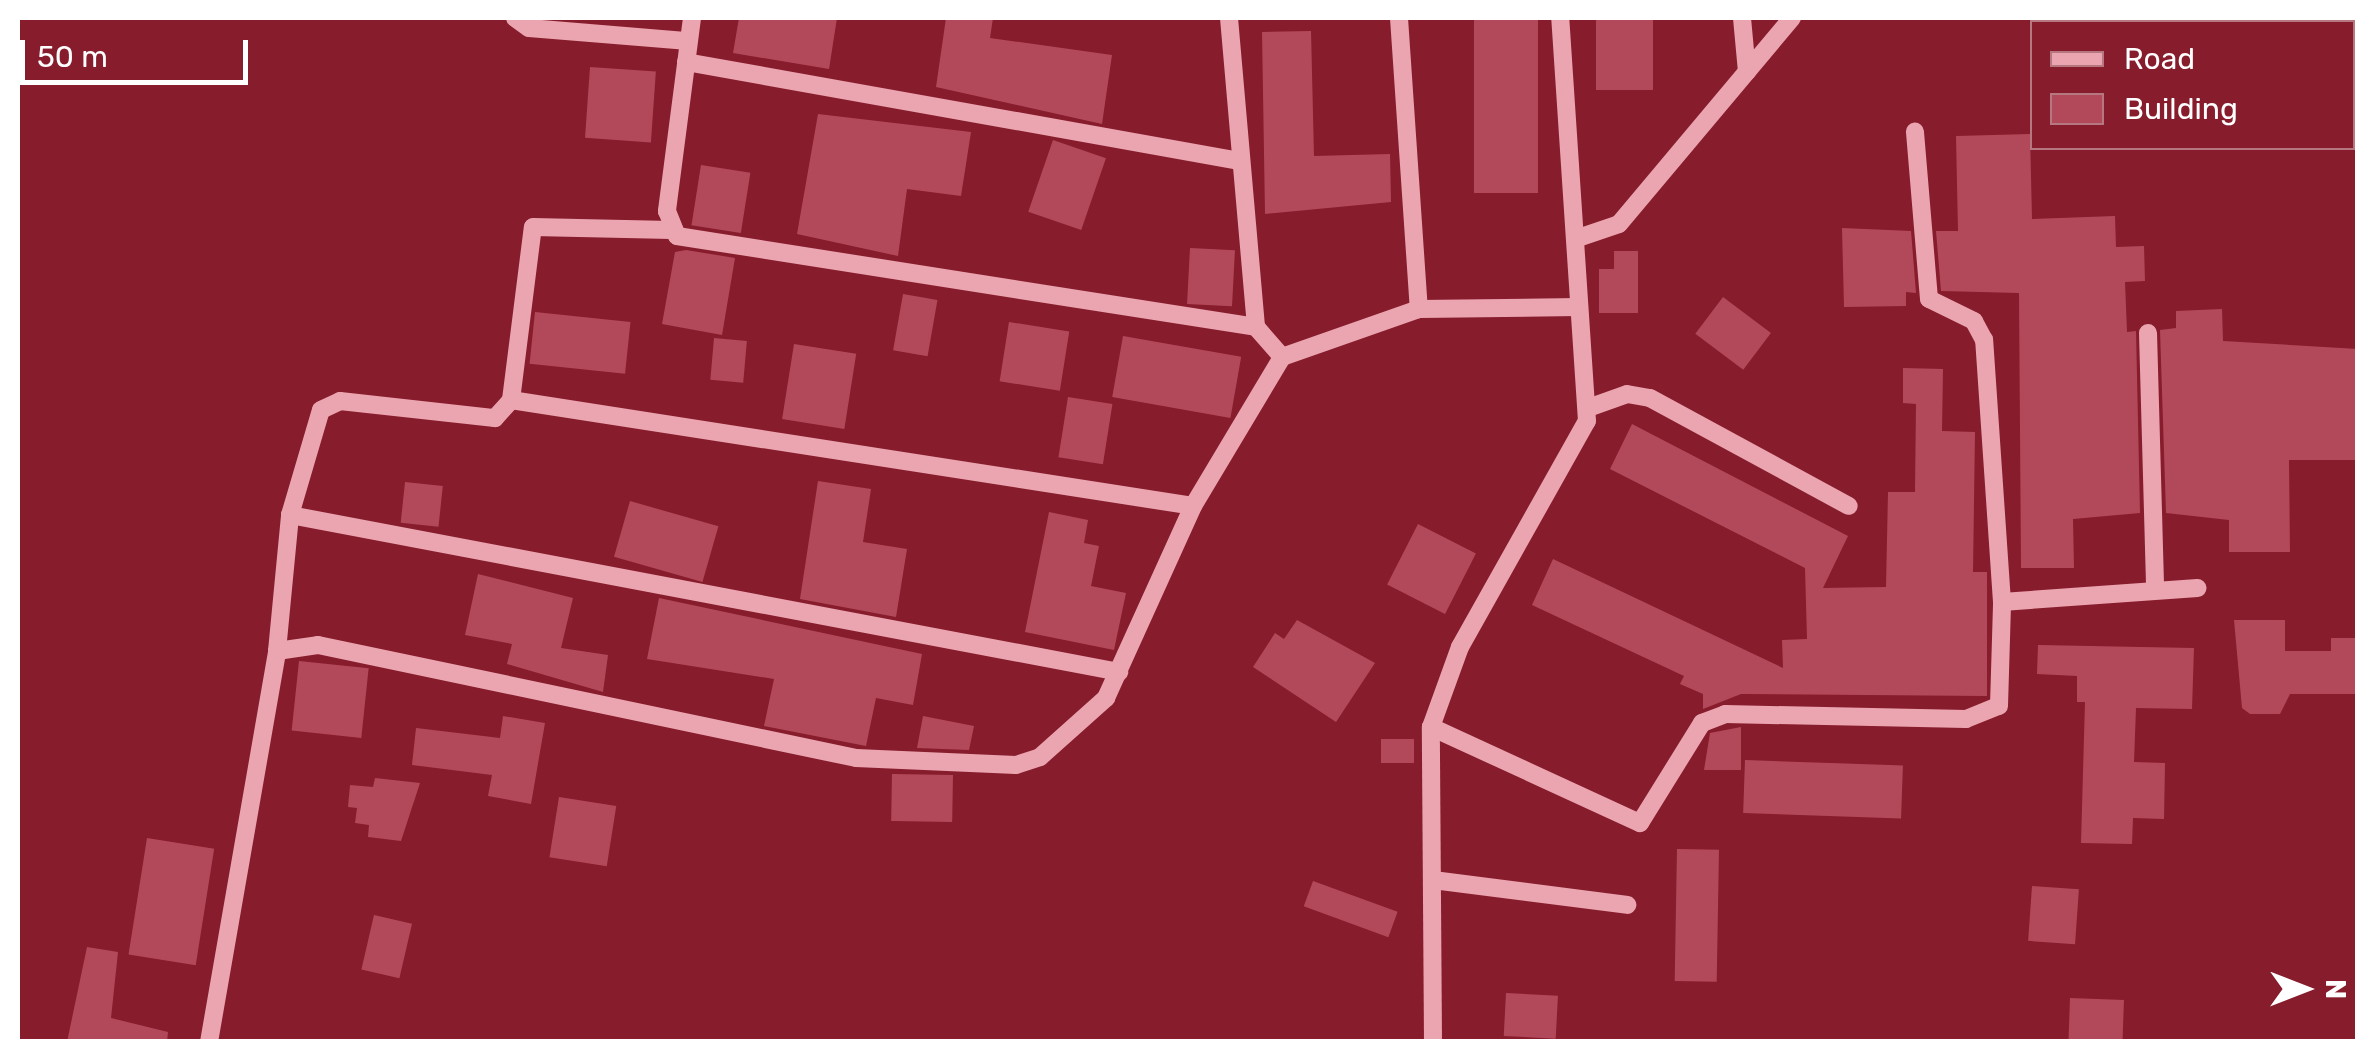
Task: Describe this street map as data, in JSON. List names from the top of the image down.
{
  "legend": ["Road", "Building"],
  "scale_bar": "50 m",
  "north": "right"
}
